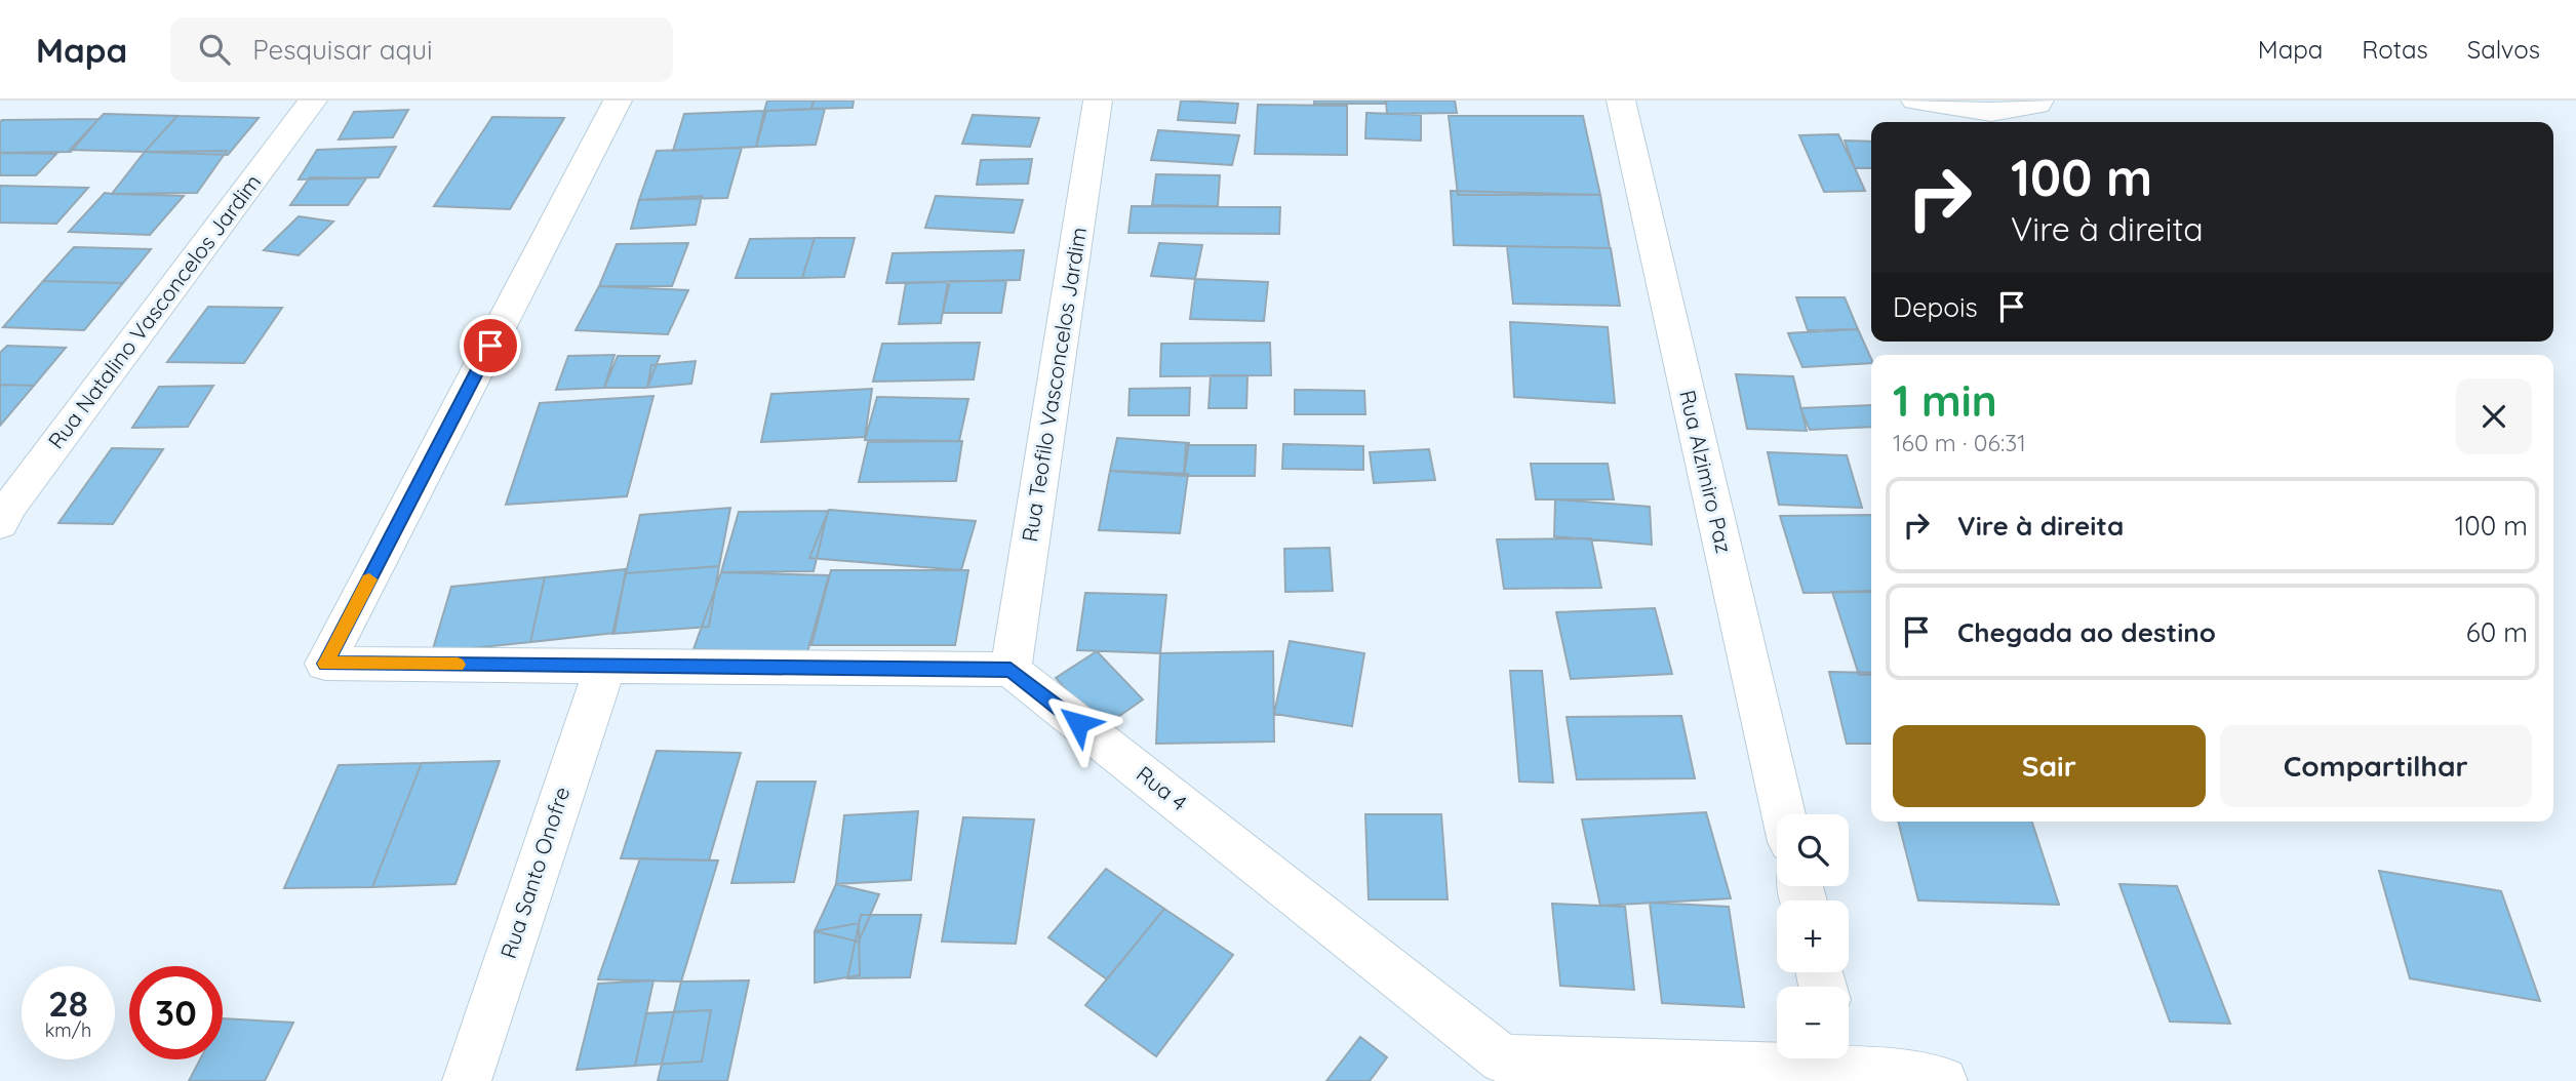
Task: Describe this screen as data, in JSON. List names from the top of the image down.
{
  "streets": {
    "street": [
      "Rua Natalino Vasconcelos Jardim",
      "Rua Teofilo Vasconcelos Jardim",
      "Rua Alzimiro Paz",
      "Rua 4",
      "Rua Santo Onofre"
    ]
  },
  "crossings": [
    ["Rua Teofilo Vasconcelos Jardim", "Rua 4"]
  ],
  "page": {
    "header": "Mapa",
    "search": "Pesquisar aqui",
    "nav": ["Mapa", "Rotas", "Salvos"],
    "turn": ["100 m", "Vire à direita"],
    "then": "Depois",
    "heading": ["1 min", "160 m · 06:31"],
    "list": [
      {
        "name": "Vire à direita",
        "value": "100 m"
      },
      {
        "name": "Chegada ao destino",
        "value": "60 m"
      }
    ],
    "buttons": ["Sair", "Compartilhar"],
    "map_buttons": ["+", "−"],
    "speed": "28 km/h",
    "limit": "30"
  }
}
